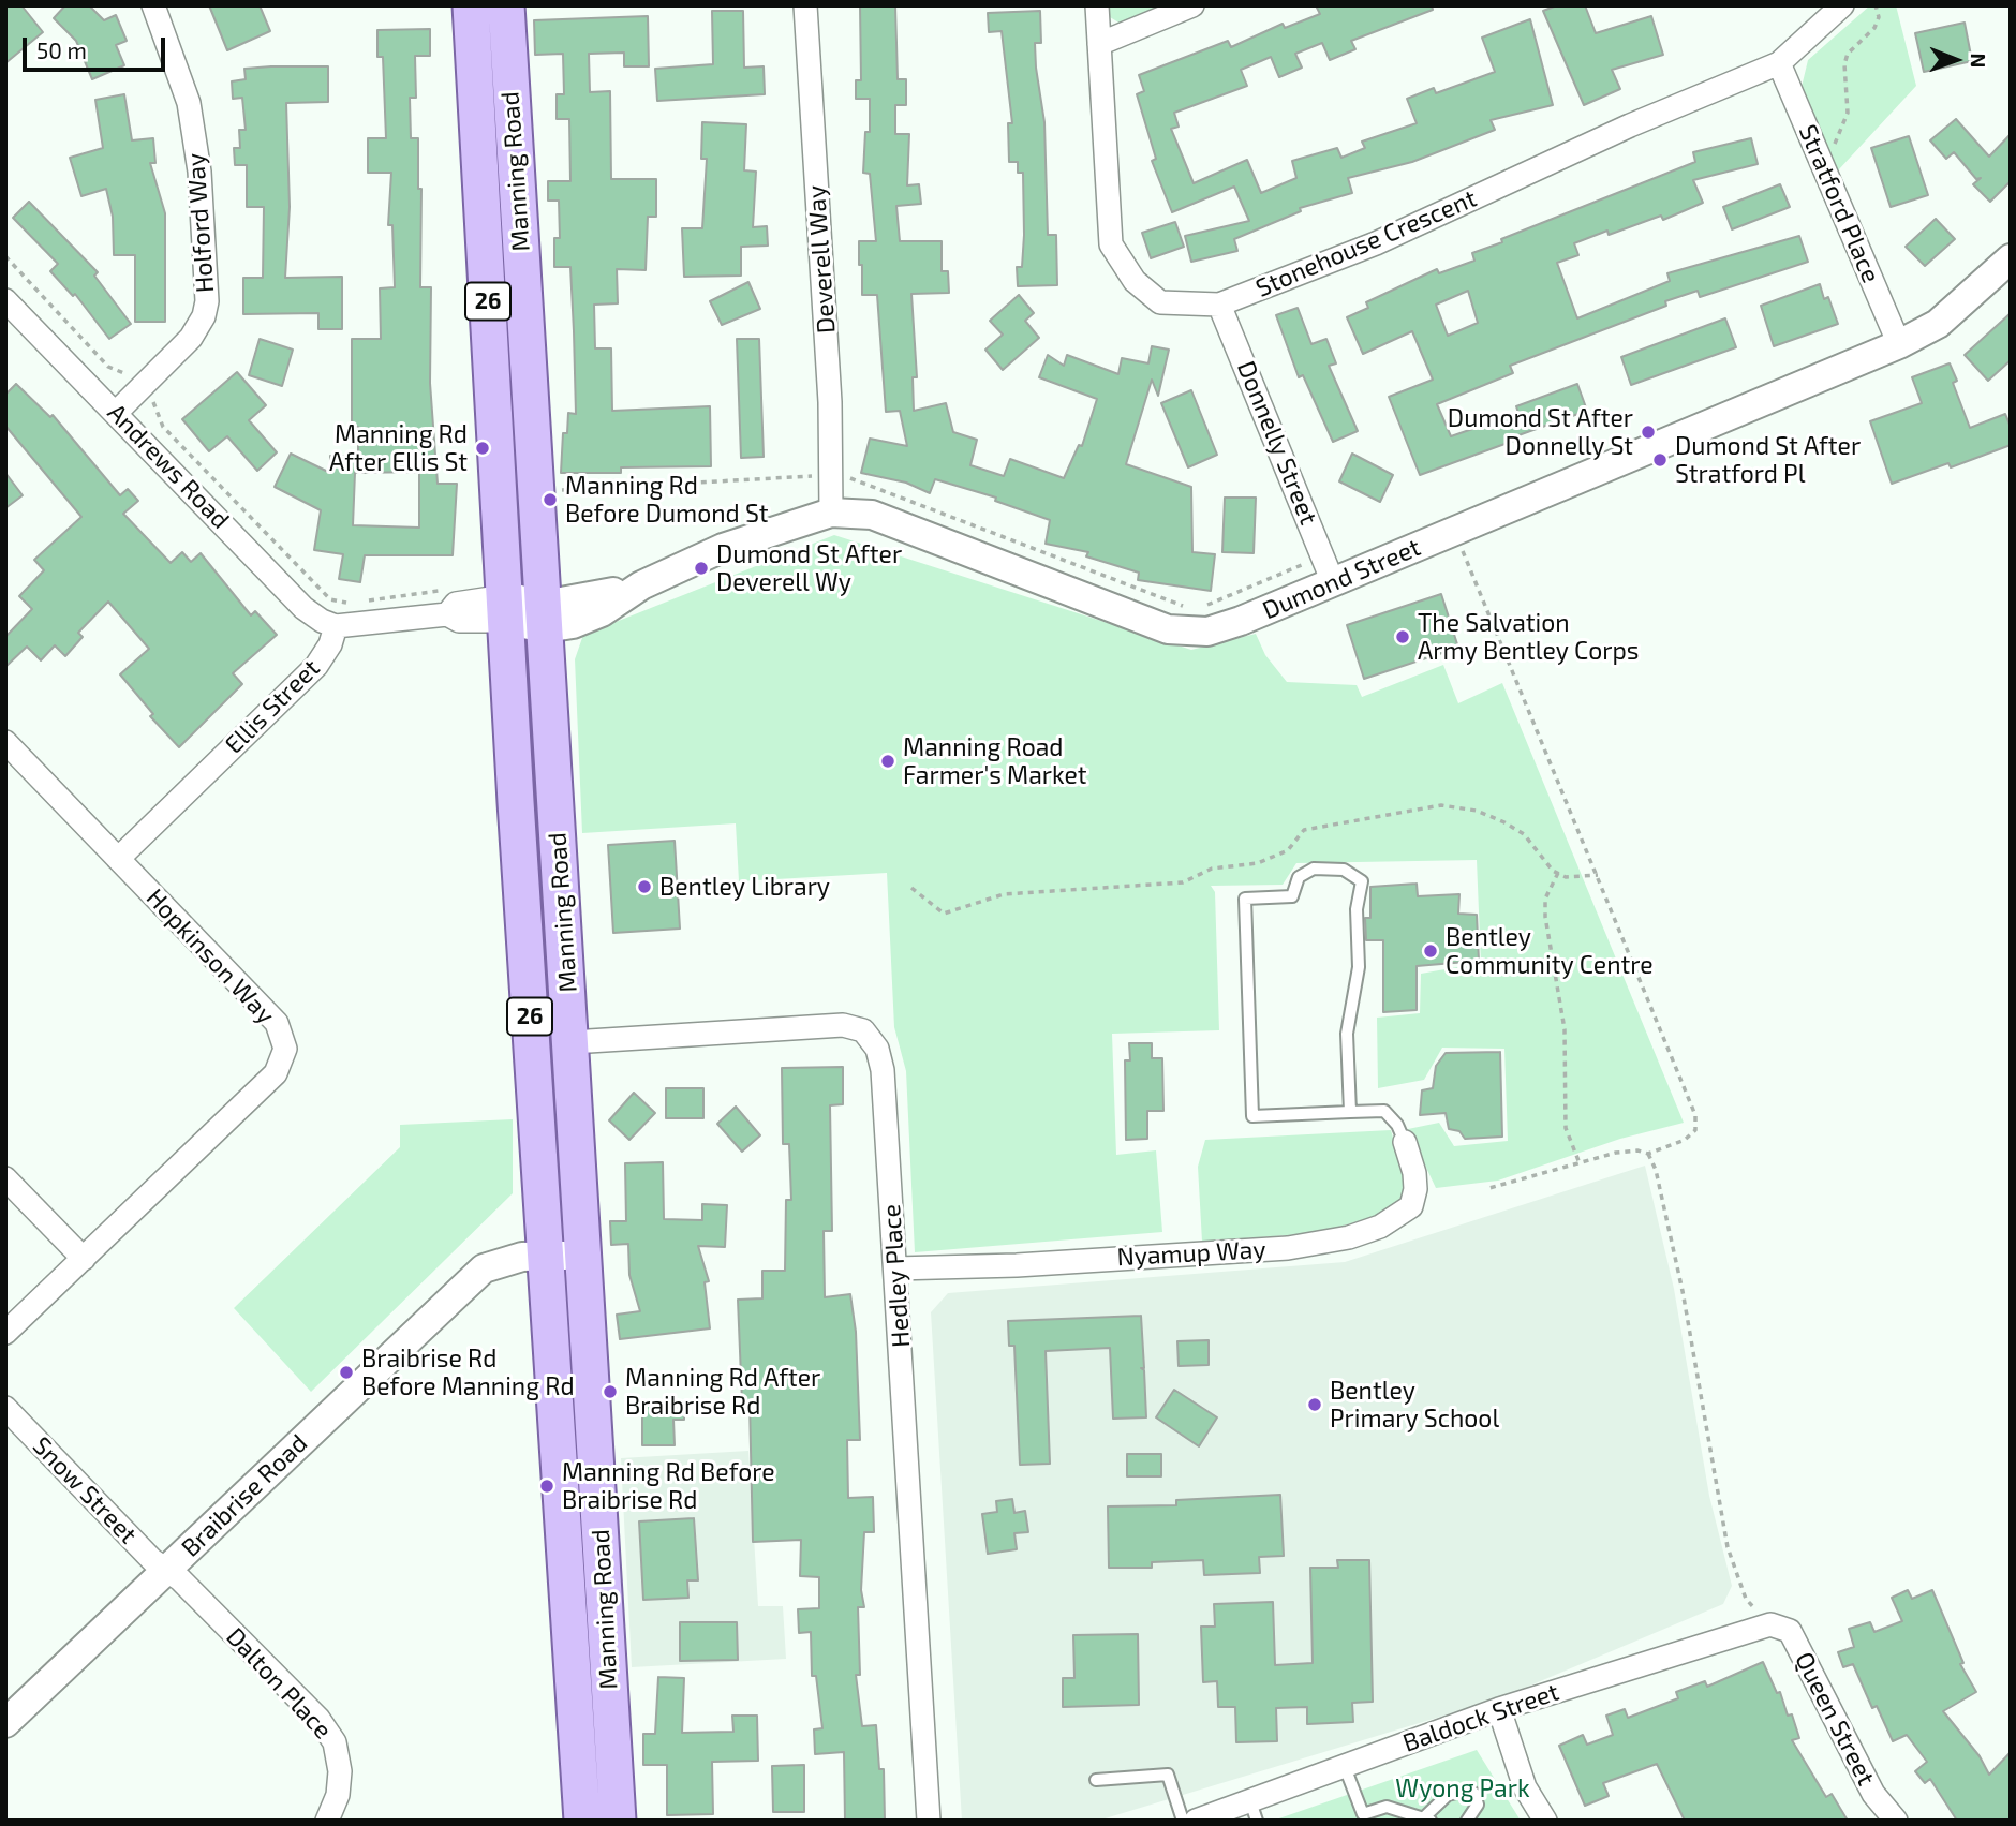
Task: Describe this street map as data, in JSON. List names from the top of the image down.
{
  "streets": {
    "main road": ["Manning Road", "26"],
    "street": [
      "Stratford Place",
      "Holford Way",
      "Stonehouse Crescent",
      "Deverell Way",
      "Donnelly Street",
      "Andrews Road",
      "Dumond Street",
      "Ellis Street",
      "Hopkinson Way",
      "Nyamup Way",
      "Hedley Place",
      "Snow Street",
      "Braibrise Road",
      "Dalton Place",
      "Baldock Street",
      "Queen Street"
    ]
  },
  "crossings": [
    ["Manning Road", "Dumond Street"],
    ["Manning Road", "Hedley Place"],
    ["Manning Road", "Braibrise Road"],
    ["Stratford Place", "Stonehouse Crescent"],
    ["Stratford Place", "Dumond Street"],
    ["Holford Way", "Andrews Road"],
    ["Stonehouse Crescent", "Donnelly Street"],
    ["Deverell Way", "Dumond Street"],
    ["Donnelly Street", "Dumond Street"],
    ["Andrews Road", "Ellis Street"],
    ["Ellis Street", "Hopkinson Way"],
    ["Nyamup Way", "Hedley Place"],
    ["Snow Street", "Braibrise Road"],
    ["Snow Street", "Dalton Place"],
    ["Braibrise Road", "Dalton Place"],
    ["Baldock Street", "Queen Street"]
  ],
  "parks": ["Wyong Park"],
  "places": [
    "Dumond St After Donnelly St",
    "Manning Rd After Ellis St",
    "Dumond St After Stratford Pl",
    "Manning Rd Before Dumond St",
    "Dumond St After Deverell Wy",
    "The Salvation Army Bentley Corps",
    "Manning Road Farmer's Market",
    "Bentley Library",
    "Bentley Community Centre",
    "Braibrise Rd Before Manning Rd",
    "Manning Rd After Braibrise Rd",
    "Bentley Primary School",
    "Manning Rd Before Braibrise Rd"
  ],
  "scale_bar": "50 m",
  "north": "right"
}
